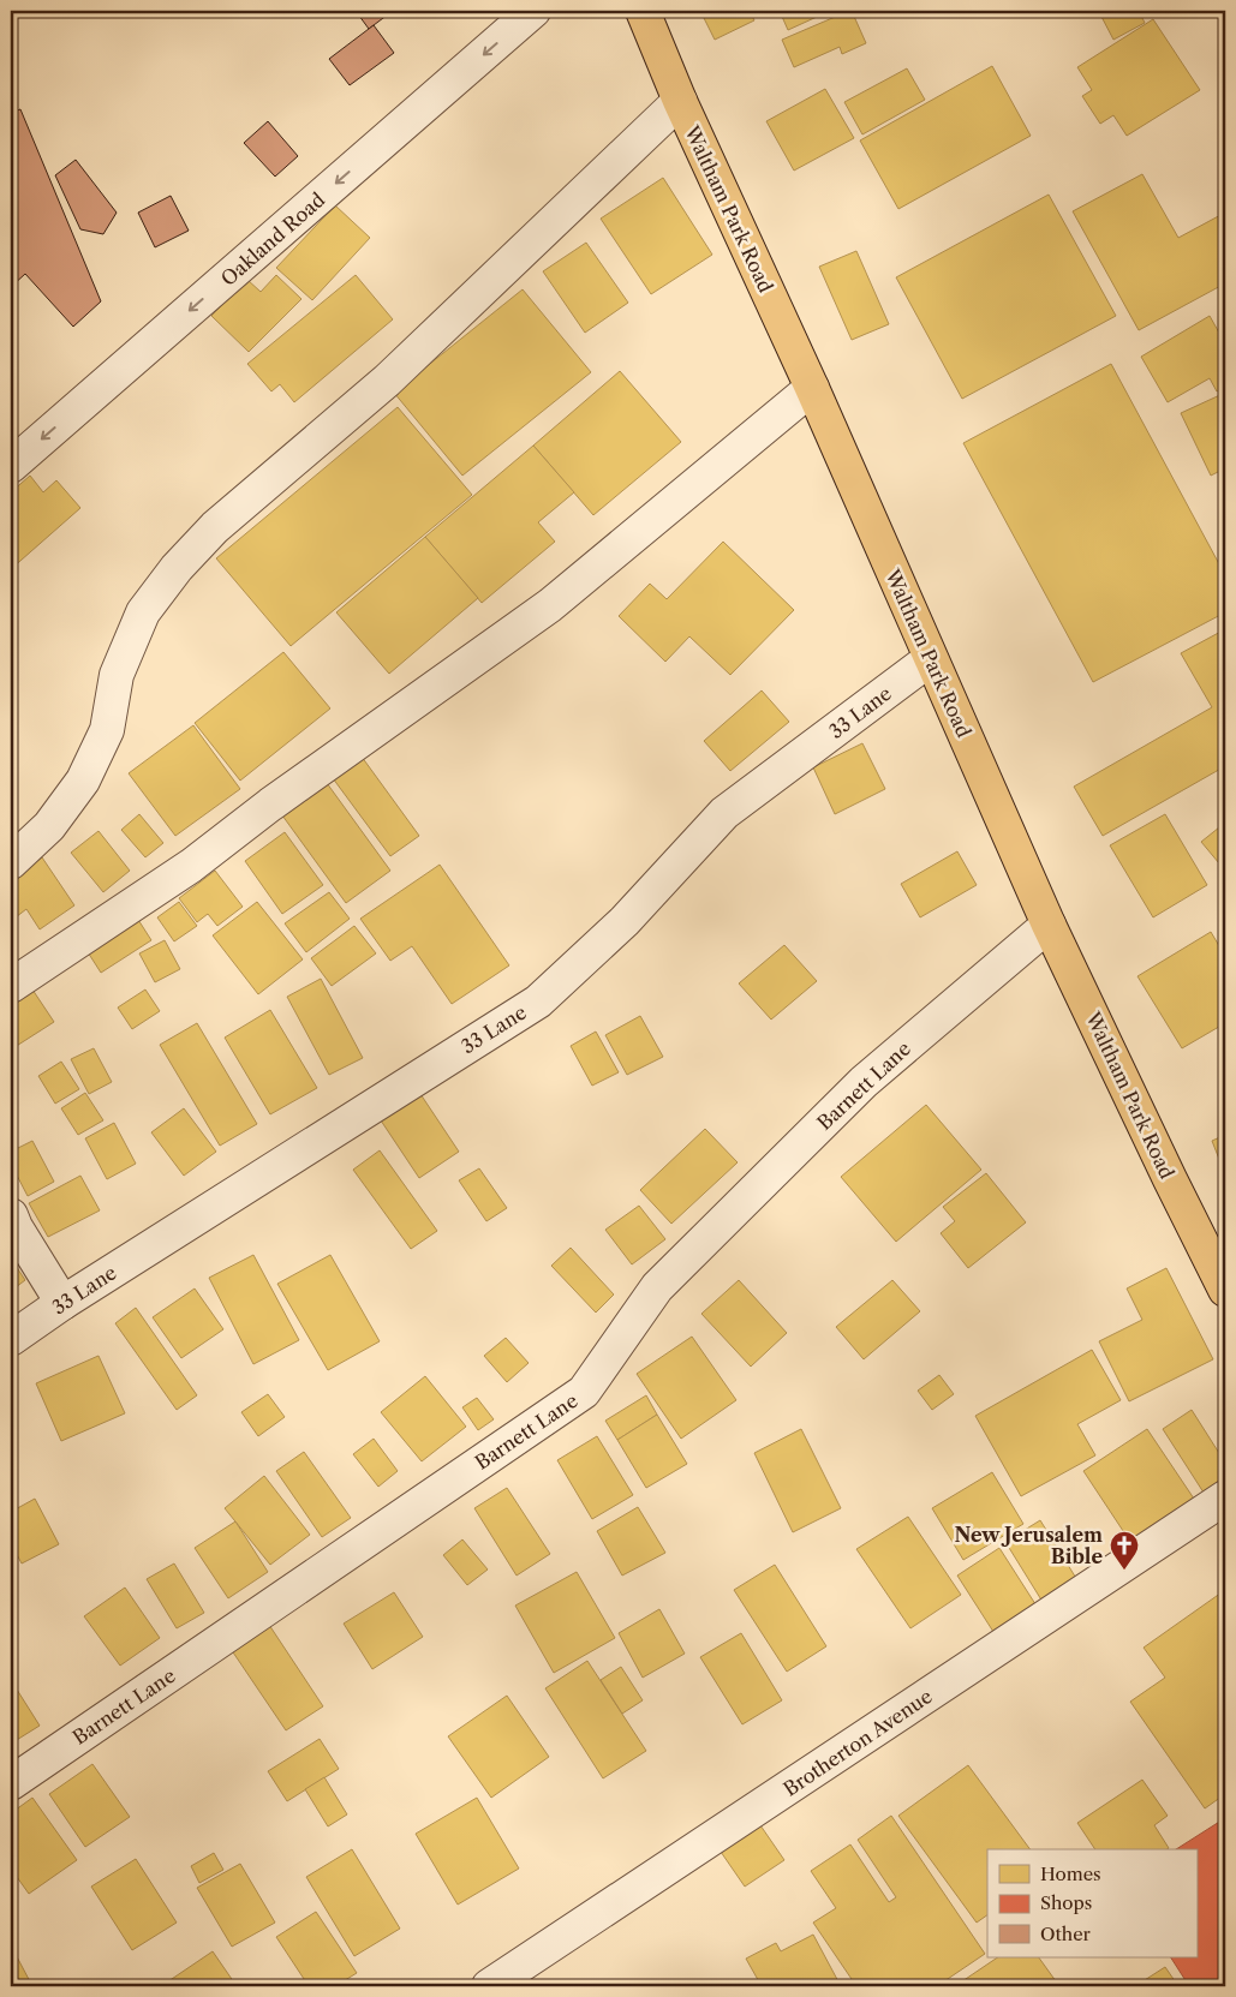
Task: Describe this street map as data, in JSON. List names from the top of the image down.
{
  "streets": {
    "main road": ["Waltham Park Road"],
    "street": [
      "Oakland Road",
      "33 Lane",
      "Barnett Lane",
      "Brotherton Avenue"
    ]
  },
  "crossings": [
    ["Waltham Park Road", "33 Lane"],
    ["Waltham Park Road", "Barnett Lane"]
  ],
  "places": {
    "church": ["New Jerusalem Bible"]
  },
  "legend": ["Homes", "Shops", "Other"]
}
